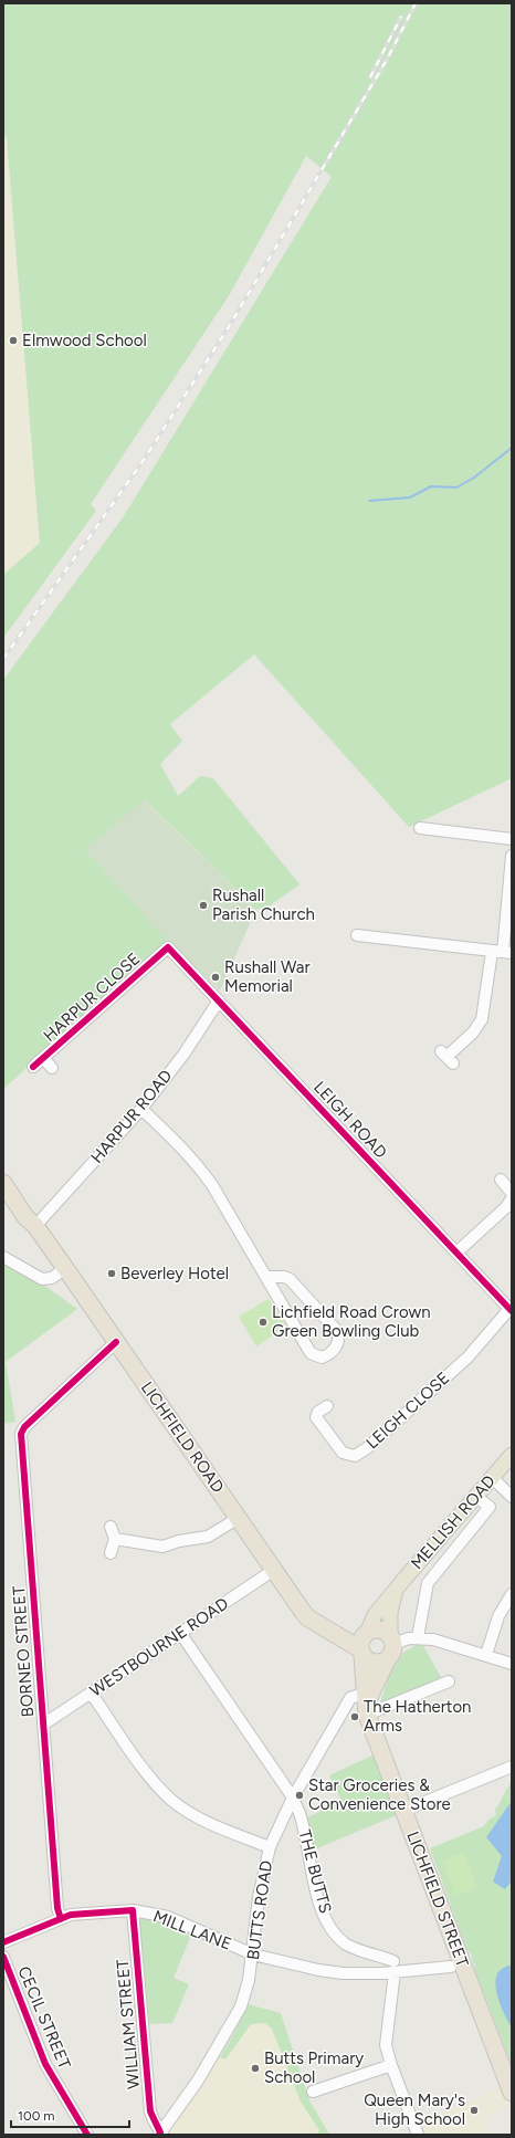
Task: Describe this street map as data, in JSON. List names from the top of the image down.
{
  "streets": {
    "highway": ["LICHFIELD ROAD", "LICHFIELD STREET"],
    "main road": ["MELLISH ROAD"],
    "street": [
      "HARPUR CLOSE",
      "HARPUR ROAD",
      "LEIGH ROAD",
      "LEIGH CLOSE",
      "WESTBOURNE ROAD",
      "BORNEO STREET",
      "THE BUTTS",
      "BUTTS ROAD",
      "MILL LANE",
      "CECIL STREET",
      "WILLIAM STREET"
    ]
  },
  "crossings": [
    ["HARPUR CLOSE", "LEIGH ROAD"],
    ["HARPUR ROAD", "LEIGH ROAD"],
    ["HARPUR ROAD", "LICHFIELD ROAD"],
    ["LEIGH ROAD", "LEIGH CLOSE"],
    ["LICHFIELD ROAD", "MELLISH ROAD"],
    ["LICHFIELD ROAD", "WESTBOURNE ROAD"],
    ["LICHFIELD ROAD", "BORNEO STREET"],
    ["LICHFIELD ROAD", "LICHFIELD STREET"],
    ["MELLISH ROAD", "LICHFIELD STREET"],
    ["WESTBOURNE ROAD", "BORNEO STREET"],
    ["WESTBOURNE ROAD", "THE BUTTS"],
    ["BORNEO STREET", "MILL LANE"],
    ["THE BUTTS", "BUTTS ROAD"],
    ["THE BUTTS", "MILL LANE"],
    ["LICHFIELD STREET", "BUTTS ROAD"],
    ["BUTTS ROAD", "MILL LANE"],
    ["BUTTS ROAD", "WILLIAM STREET"],
    ["MILL LANE", "WILLIAM STREET"]
  ],
  "places": [
    "Elmwood School",
    "Rushall Parish Church",
    "Rushall War Memorial",
    "Beverley Hotel",
    "Lichfield Road Crown Green Bowling Club",
    "The Hatherton Arms",
    "Star Groceries & Convenience Store",
    "Butts Primary School",
    "Queen Mary's High School"
  ],
  "scale_bar": "100 m"
}
